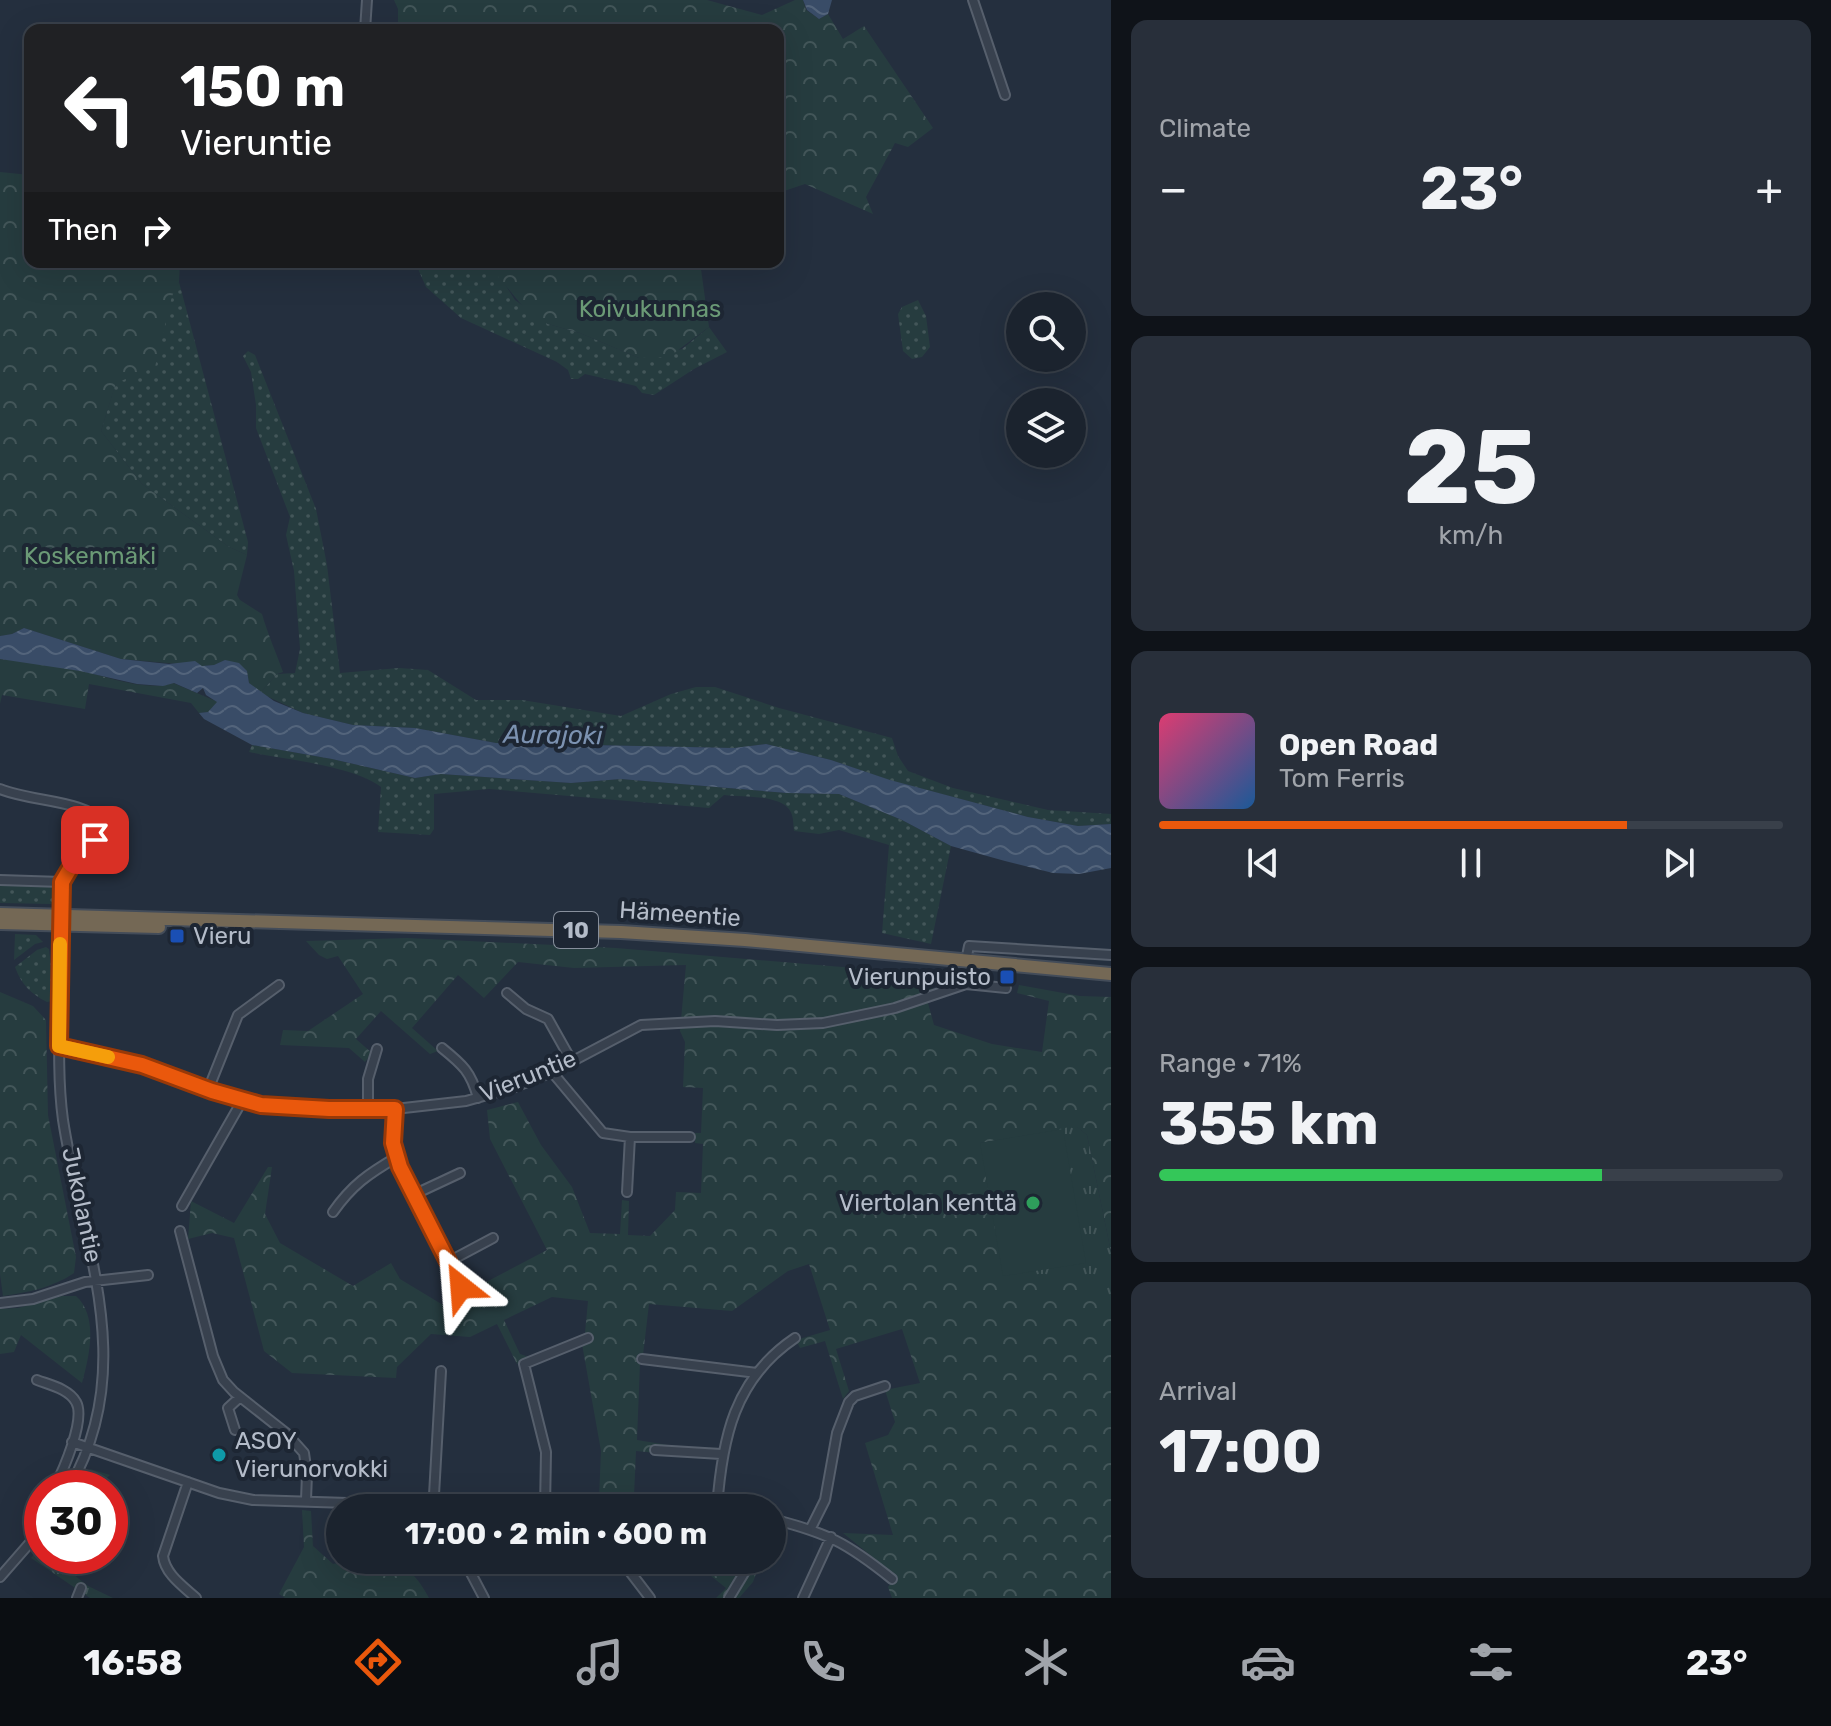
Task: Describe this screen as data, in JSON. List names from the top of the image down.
{
  "streets": {
    "highway": ["Hämeentie", "10"],
    "street": ["Vieruntie", "Jukolantie"]
  },
  "crossings": [
    ["Hämeentie", "Jukolantie"],
    ["Vieruntie", "Jukolantie"]
  ],
  "water": ["Aurajoki"],
  "parks": ["Koivukunnas", "Koskenmäki"],
  "places": {
    "transit": ["Vieru", "Vierunpuisto"],
    "other": ["Viertolan kenttä", "ASOY Vierunorvokki"]
  },
  "page": {
    "tile": [
      "Climate",
      ["25", "km/h"],
      ["Range · 71%", "355 km"],
      ["Arrival", "17:00"]
    ],
    "turn": ["150 m", "Vieruntie"],
    "heat": ["−", "23°", "+"],
    "then": "Then",
    "song": ["Open Road", "Tom Ferris"],
    "limit": "30",
    "trip": "17:00 · 2 min · 600 m",
    "tabs": ["16:58", "23°"]
  }
}
